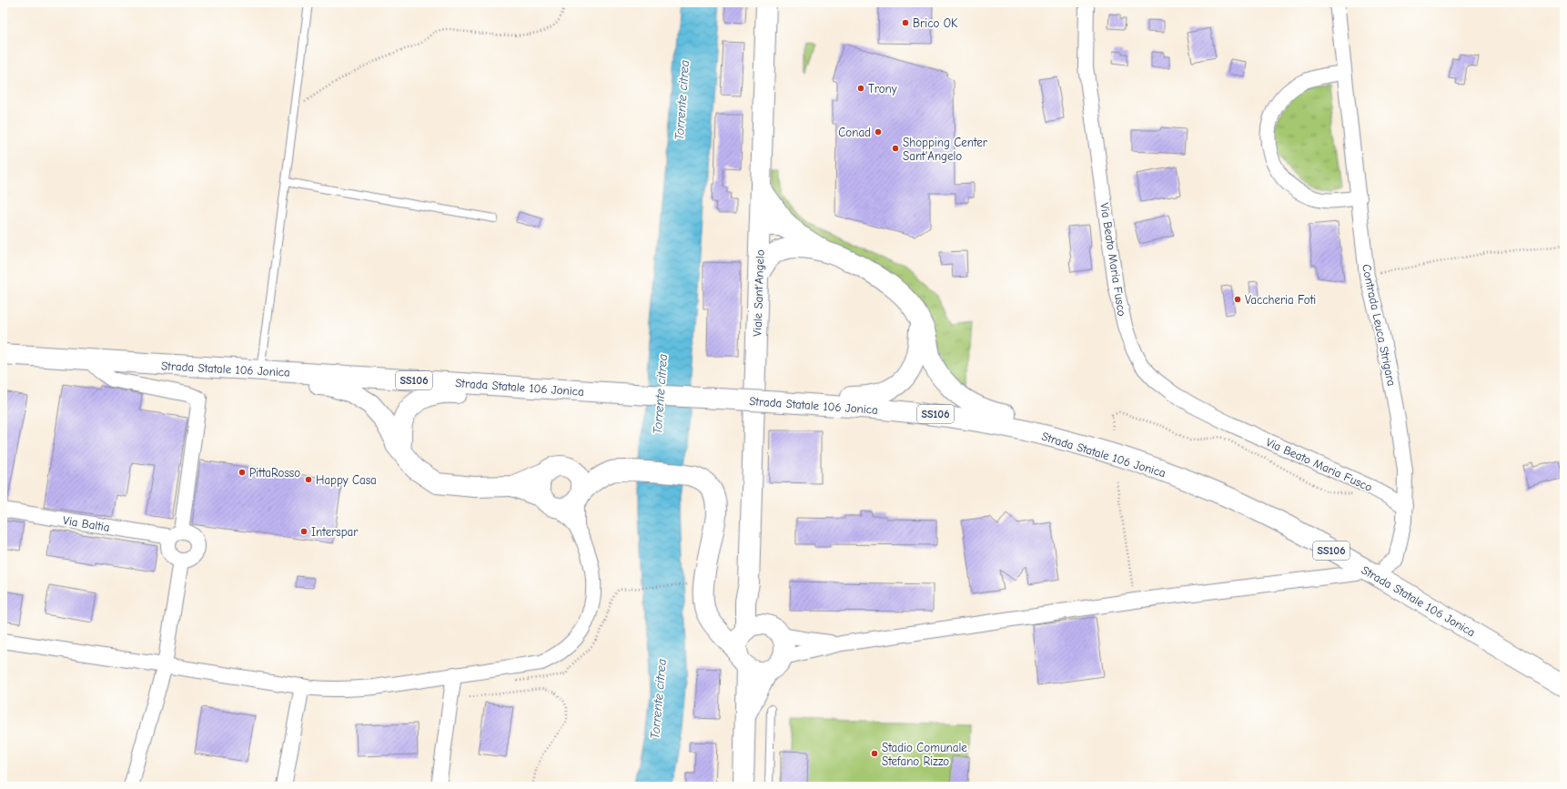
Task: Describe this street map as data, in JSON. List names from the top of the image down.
{
  "streets": {
    "main road": ["Viale Sant'Angelo", "Strada Statale 106 Jonica", "SS106"],
    "street": ["Via Beato Maria Fusco", "Contrada Leuca Strigara", "Via Baltia"]
  },
  "crossings": [
    ["Via Beato Maria Fusco", "Contrada Leuca Strigara"]
  ],
  "water": ["Torrente citrea"],
  "places": [
    "Brico OK",
    "Trony",
    "Conad",
    "Shopping Center Sant'Angelo",
    "Vaccheria Foti",
    "PittaRosso",
    "Happy Casa",
    "Interspar",
    "Stadio Comunale Stefano Rizzo"
  ]
}
